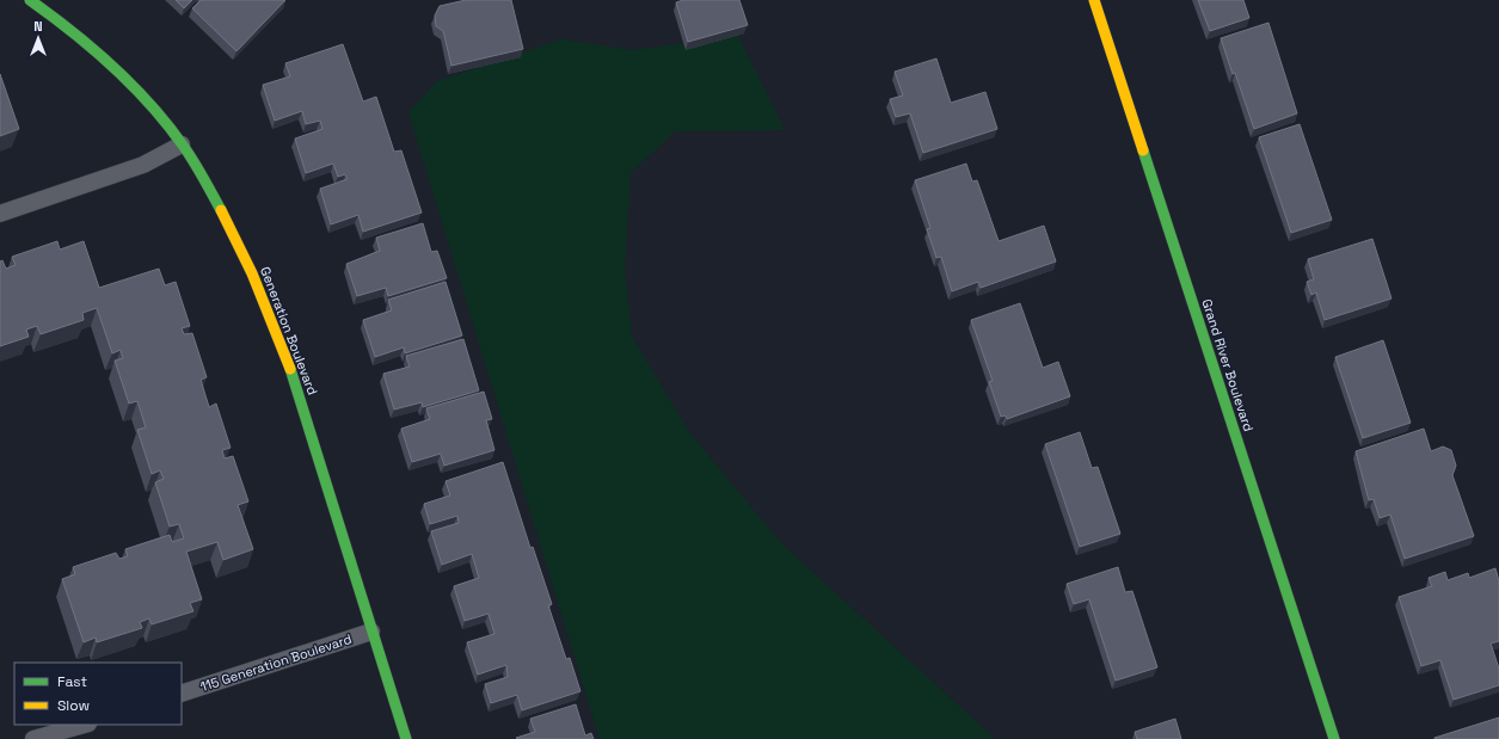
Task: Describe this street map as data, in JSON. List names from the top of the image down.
{
  "streets": {
    "street": ["Generation Boulevard", "Grand River Boulevard"],
    "lane": ["115 Generation Boulevard"]
  },
  "crossings": [
    ["Generation Boulevard", "115 Generation Boulevard"]
  ],
  "legend": ["Fast", "Slow"],
  "north": "top"
}
